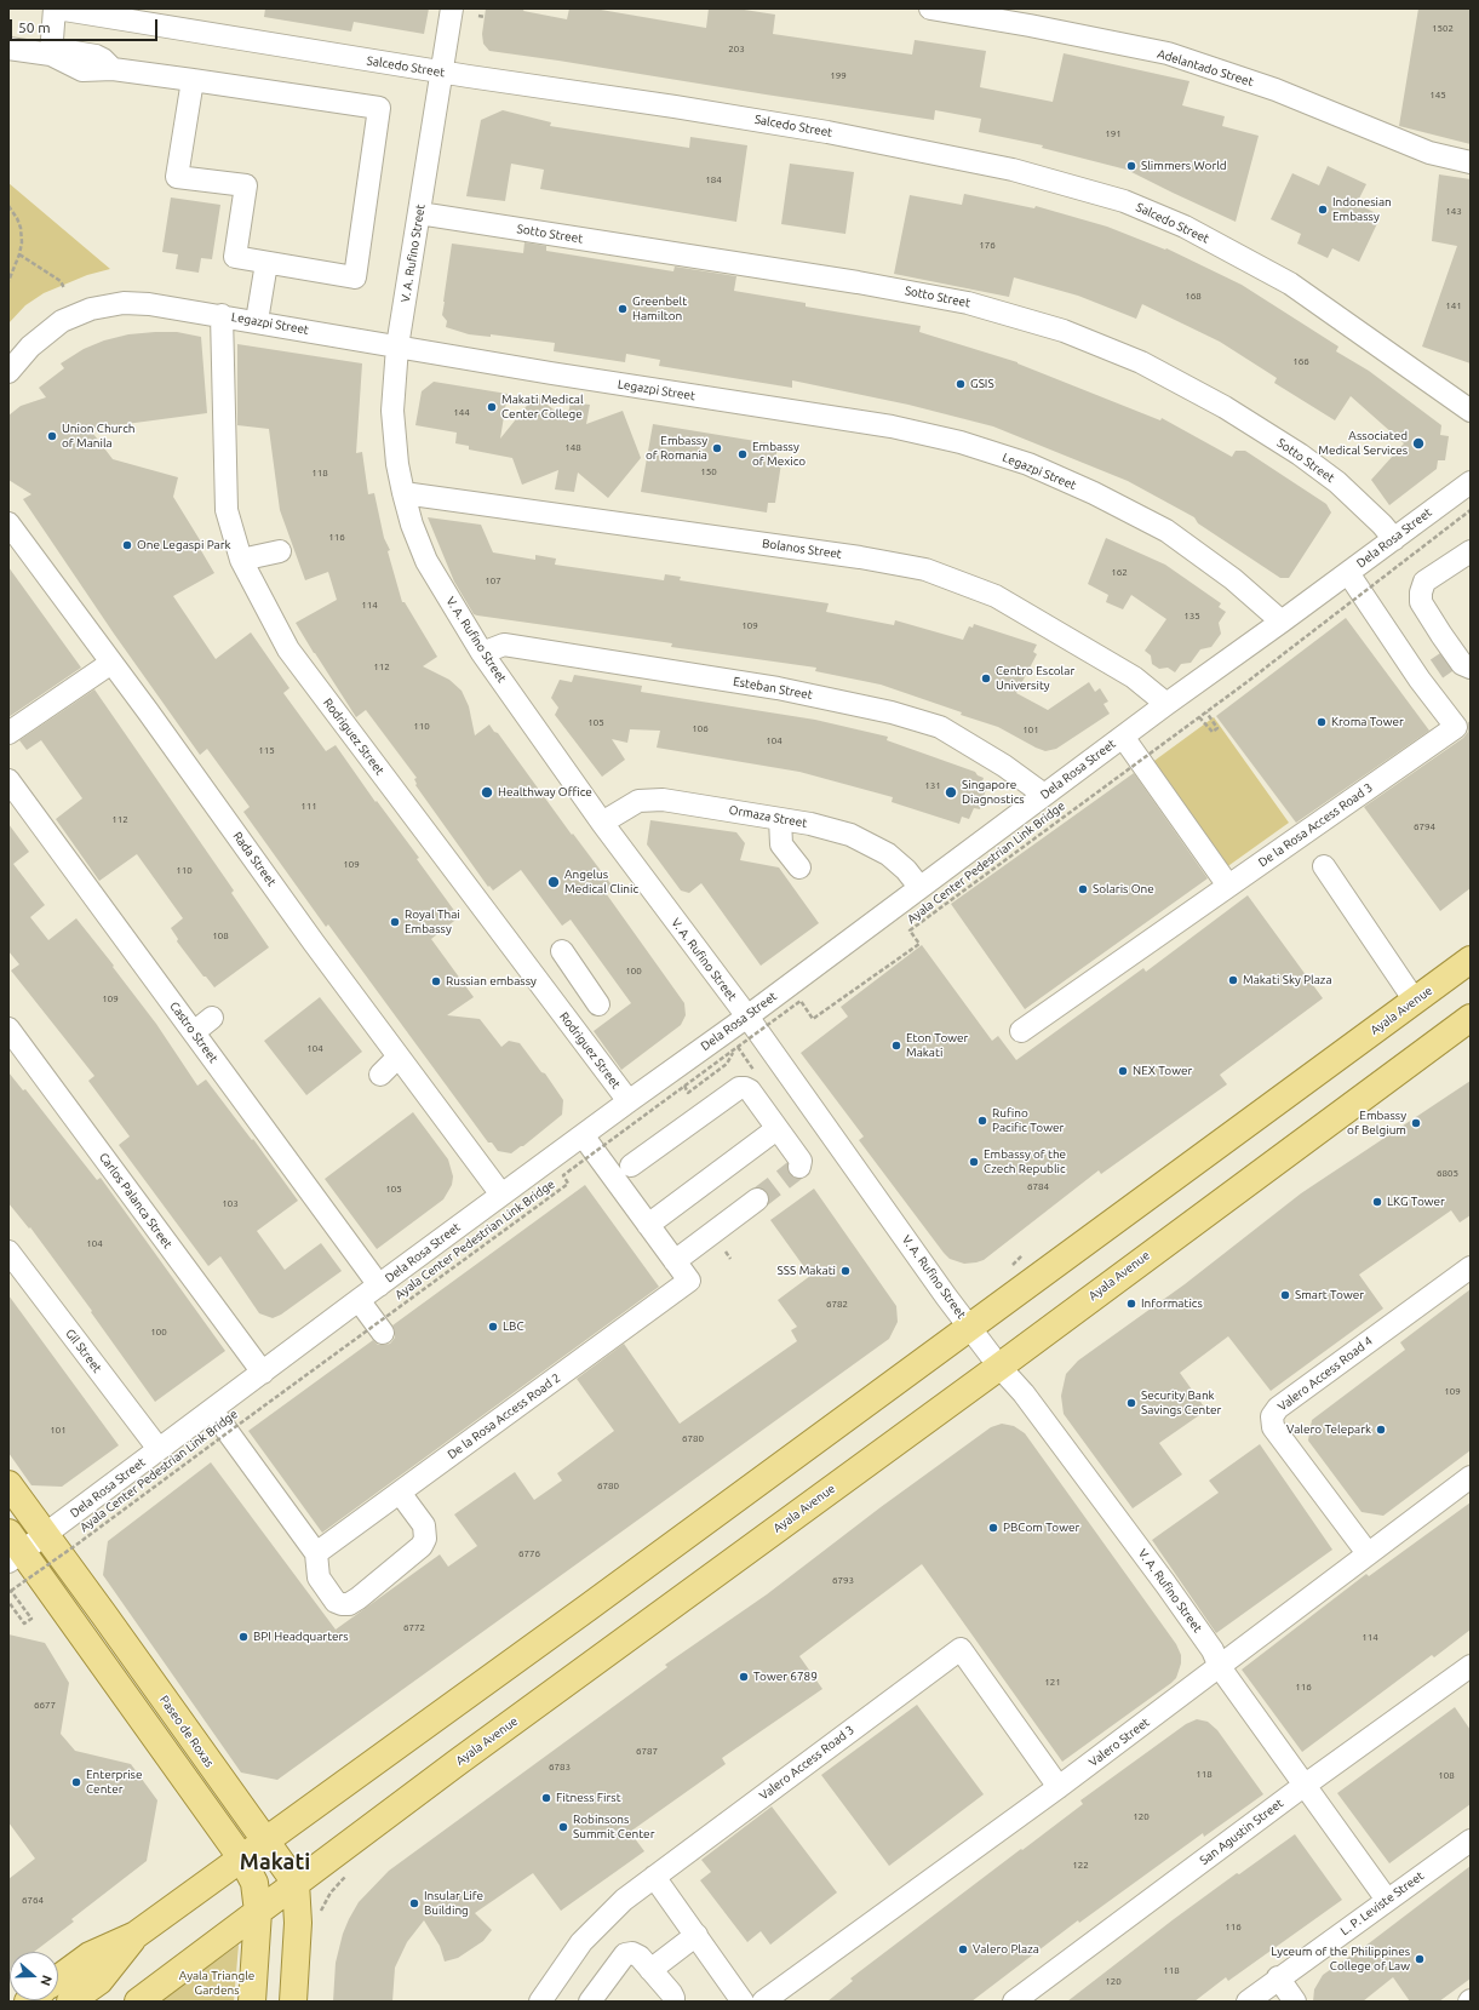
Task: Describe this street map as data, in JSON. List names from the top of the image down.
{
  "streets": {
    "main road": ["Ayala Avenue", "Paseo de Roxas"],
    "street": [
      "Salcedo Street",
      "Adelantado Street",
      "Sotto Street",
      "V. A. Rufino Street",
      "Legazpi Street",
      "Dela Rosa Street",
      "Bolanos Street",
      "Esteban Street",
      "Rodriguez Street",
      "Ormaza Street",
      "De la Rosa Access Road 3",
      "Rada Street",
      "Castro Street",
      "Carlos Palanca Street",
      "Gil Street",
      "Valero Access Road 4",
      "De la Rosa Access Road 2",
      "Valero Street",
      "Valero Access Road 3",
      "San Agustin Street",
      "L. P. Leviste Street"
    ],
    "path": ["Ayala Center Pedestrian Link Bridge"]
  },
  "crossings": [
    ["Salcedo Street", "V. A. Rufino Street"],
    ["Sotto Street", "V. A. Rufino Street"],
    ["Sotto Street", "Dela Rosa Street"],
    ["V. A. Rufino Street", "Legazpi Street"],
    ["V. A. Rufino Street", "Dela Rosa Street"],
    ["V. A. Rufino Street", "Bolanos Street"],
    ["V. A. Rufino Street", "Esteban Street"],
    ["V. A. Rufino Street", "Ormaza Street"],
    ["V. A. Rufino Street", "Ayala Avenue"],
    ["V. A. Rufino Street", "Valero Street"],
    ["V. A. Rufino Street", "San Agustin Street"],
    ["V. A. Rufino Street", "L. P. Leviste Street"],
    ["Legazpi Street", "Dela Rosa Street"],
    ["Legazpi Street", "Rodriguez Street"],
    ["Dela Rosa Street", "Bolanos Street"],
    ["Dela Rosa Street", "Esteban Street"],
    ["Dela Rosa Street", "Rodriguez Street"],
    ["Dela Rosa Street", "Ormaza Street"],
    ["Dela Rosa Street", "De la Rosa Access Road 3"],
    ["Dela Rosa Street", "Rada Street"],
    ["Dela Rosa Street", "Castro Street"],
    ["Dela Rosa Street", "Carlos Palanca Street"],
    ["Dela Rosa Street", "Gil Street"],
    ["Dela Rosa Street", "De la Rosa Access Road 2"],
    ["Dela Rosa Street", "Paseo de Roxas"],
    ["Ayala Avenue", "Paseo de Roxas"],
    ["Valero Access Road 4", "Valero Street"],
    ["Valero Street", "Valero Access Road 3"]
  ],
  "districts": ["Makati"],
  "parks": ["Ayala Triangle Gardens"],
  "places": [
    "Slimmers World",
    "Indonesian Embassy",
    "Greenbelt Hamilton",
    "GSIS",
    "Makati Medical Center College",
    "Union Church of Manila",
    "Associated Medical Services",
    "Embassy of Romania",
    "Embassy of Mexico",
    "One Legaspi Park",
    "Centro Escolar University",
    "Kroma Tower",
    "Healthway Office",
    "Singapore Diagnostics",
    "Angelus Medical Clinic",
    "Solaris One",
    "Royal Thai Embassy",
    "Makati Sky Plaza",
    "Russian embassy",
    "Eton Tower Makati",
    "NEX Tower",
    "Rufino Pacific Tower",
    "Embassy of Belgium",
    "Embassy of the Czech Republic",
    "LKG Tower",
    "SSS Makati",
    "Smart Tower",
    "Informatics",
    "LBC",
    "Security Bank Savings Center",
    "Valero Telepark",
    "PBCom Tower",
    "BPI Headquarters",
    "Tower 6789",
    "Enterprise Center",
    "Fitness First",
    "Robinsons Summit Center",
    "Insular Life Building",
    "Valero Plaza",
    "Lyceum of the Philippines College of Law"
  ],
  "house_numbers": [
    "1502",
    "203",
    "199",
    "145",
    "191",
    "184",
    "143",
    "176",
    "168",
    "141",
    "166",
    "144",
    "148",
    "150",
    "118",
    "116",
    "162",
    "107",
    "114",
    "135",
    "109",
    "112",
    "105",
    "110",
    "106",
    "101",
    "104",
    "115",
    "131",
    "111",
    "112",
    "6794",
    "109",
    "110",
    "108",
    "100",
    "109",
    "104",
    "6805",
    "6784",
    "105",
    "103",
    "104",
    "6782",
    "100",
    "109",
    "101",
    "6780",
    "6780",
    "6776",
    "6793",
    "6772",
    "114",
    "121",
    "116",
    "6677",
    "6787",
    "6783",
    "118",
    "108",
    "120",
    "122",
    "6764",
    "116",
    "118",
    "120"
  ],
  "scale_bar": "50 m",
  "north": "right"
}
